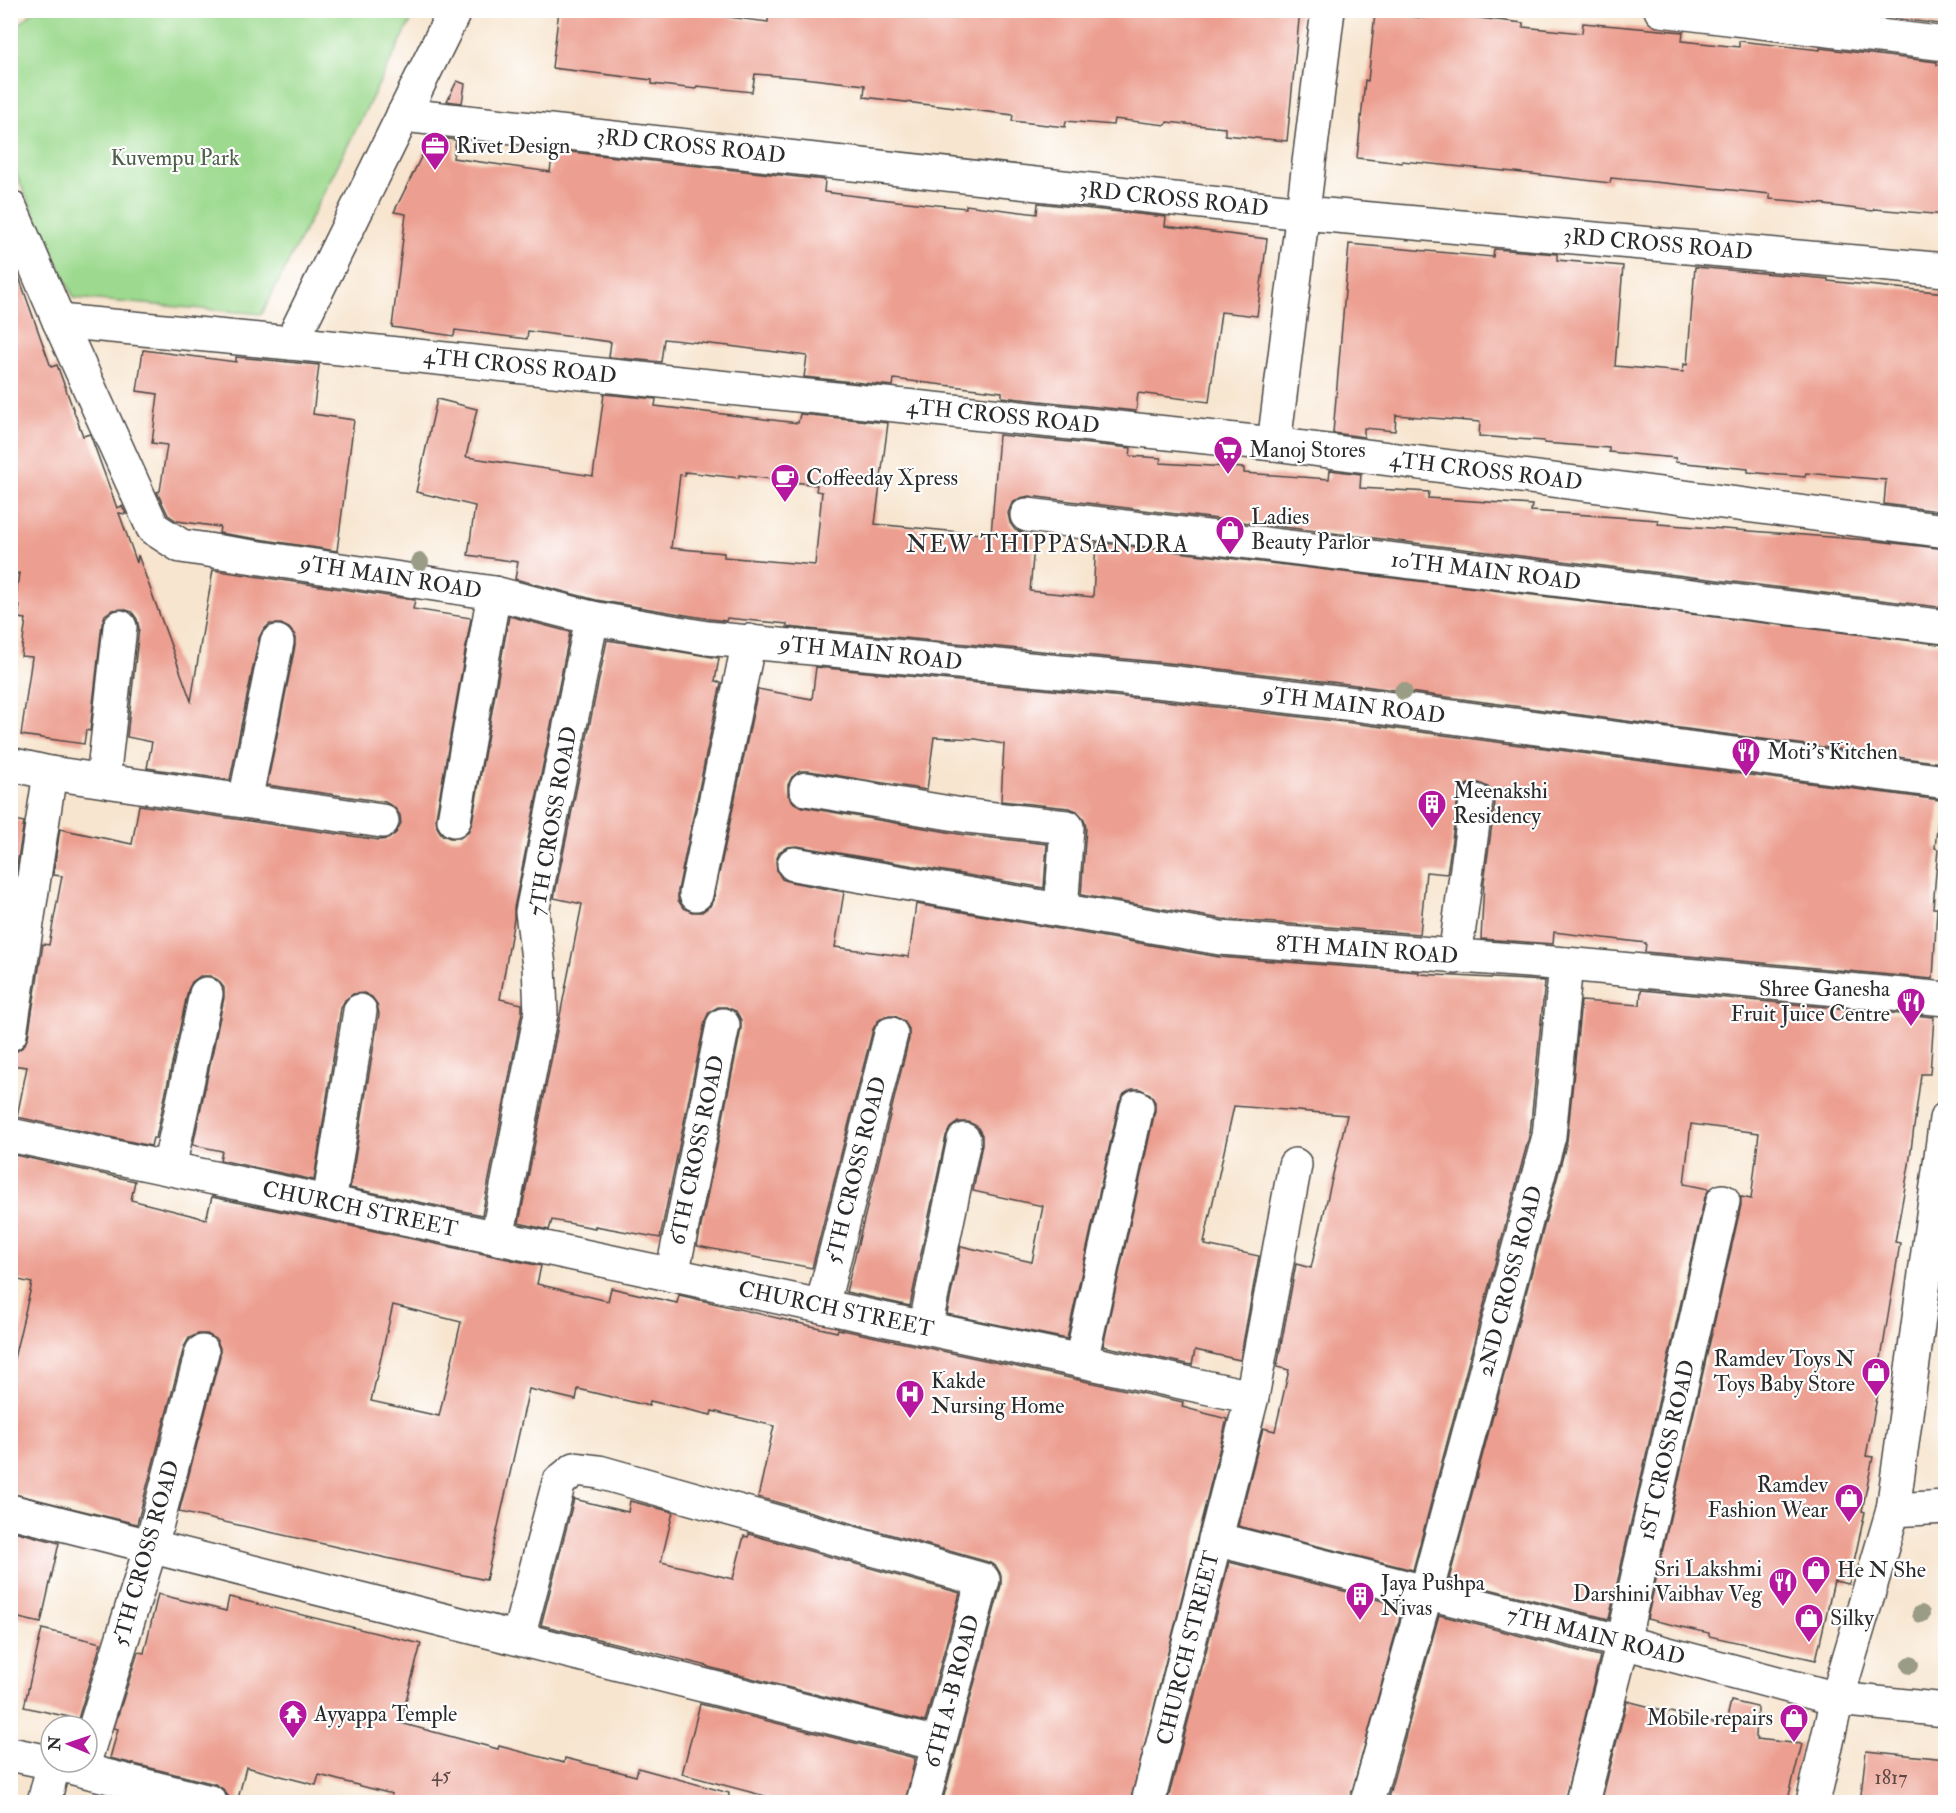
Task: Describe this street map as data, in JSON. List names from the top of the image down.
{
  "streets": {
    "street": [
      "3RD CROSS ROAD",
      "4TH CROSS ROAD",
      "10TH MAIN ROAD",
      "9TH MAIN ROAD",
      "7TH CROSS ROAD",
      "8TH MAIN ROAD",
      "6TH CROSS ROAD",
      "5TH CROSS ROAD",
      "CHURCH STREET",
      "2ND CROSS ROAD",
      "1ST CROSS ROAD",
      "7TH MAIN ROAD",
      "6TH A-B ROAD"
    ]
  },
  "crossings": [
    ["4TH CROSS ROAD", "9TH MAIN ROAD"],
    ["9TH MAIN ROAD", "7TH CROSS ROAD"],
    ["7TH CROSS ROAD", "CHURCH STREET"],
    ["8TH MAIN ROAD", "2ND CROSS ROAD"],
    ["6TH CROSS ROAD", "CHURCH STREET"],
    ["5TH CROSS ROAD", "CHURCH STREET"],
    ["CHURCH STREET", "7TH MAIN ROAD"],
    ["2ND CROSS ROAD", "7TH MAIN ROAD"],
    ["1ST CROSS ROAD", "7TH MAIN ROAD"]
  ],
  "districts": ["NEW THIPPASANDRA"],
  "parks": ["Kuvempu Park"],
  "places": {
    "office": ["Rivet Design"],
    "supermarket": ["Manoj Stores"],
    "cafe": ["Coffeeday Xpress"],
    "shop": [
      "Ladies Beauty Parlor",
      "Ramdev Toys N Toys Baby Store",
      "Ramdev Fashion Wear",
      "He N She",
      "Silky",
      "Mobile repairs"
    ],
    "restaurant": ["Moti's Kitchen", "Shree Ganesha Fruit Juice Centre", "Sri Lakshmi Darshini Vaibhav Veg"],
    "building": ["Meenakshi Residency", "Jaya Pushpa Nivas"],
    "hospital": ["Kakde Nursing Home"],
    "temple": ["Ayyappa Temple"]
  },
  "house_numbers": ["45", "1817"],
  "north": "left"
}
